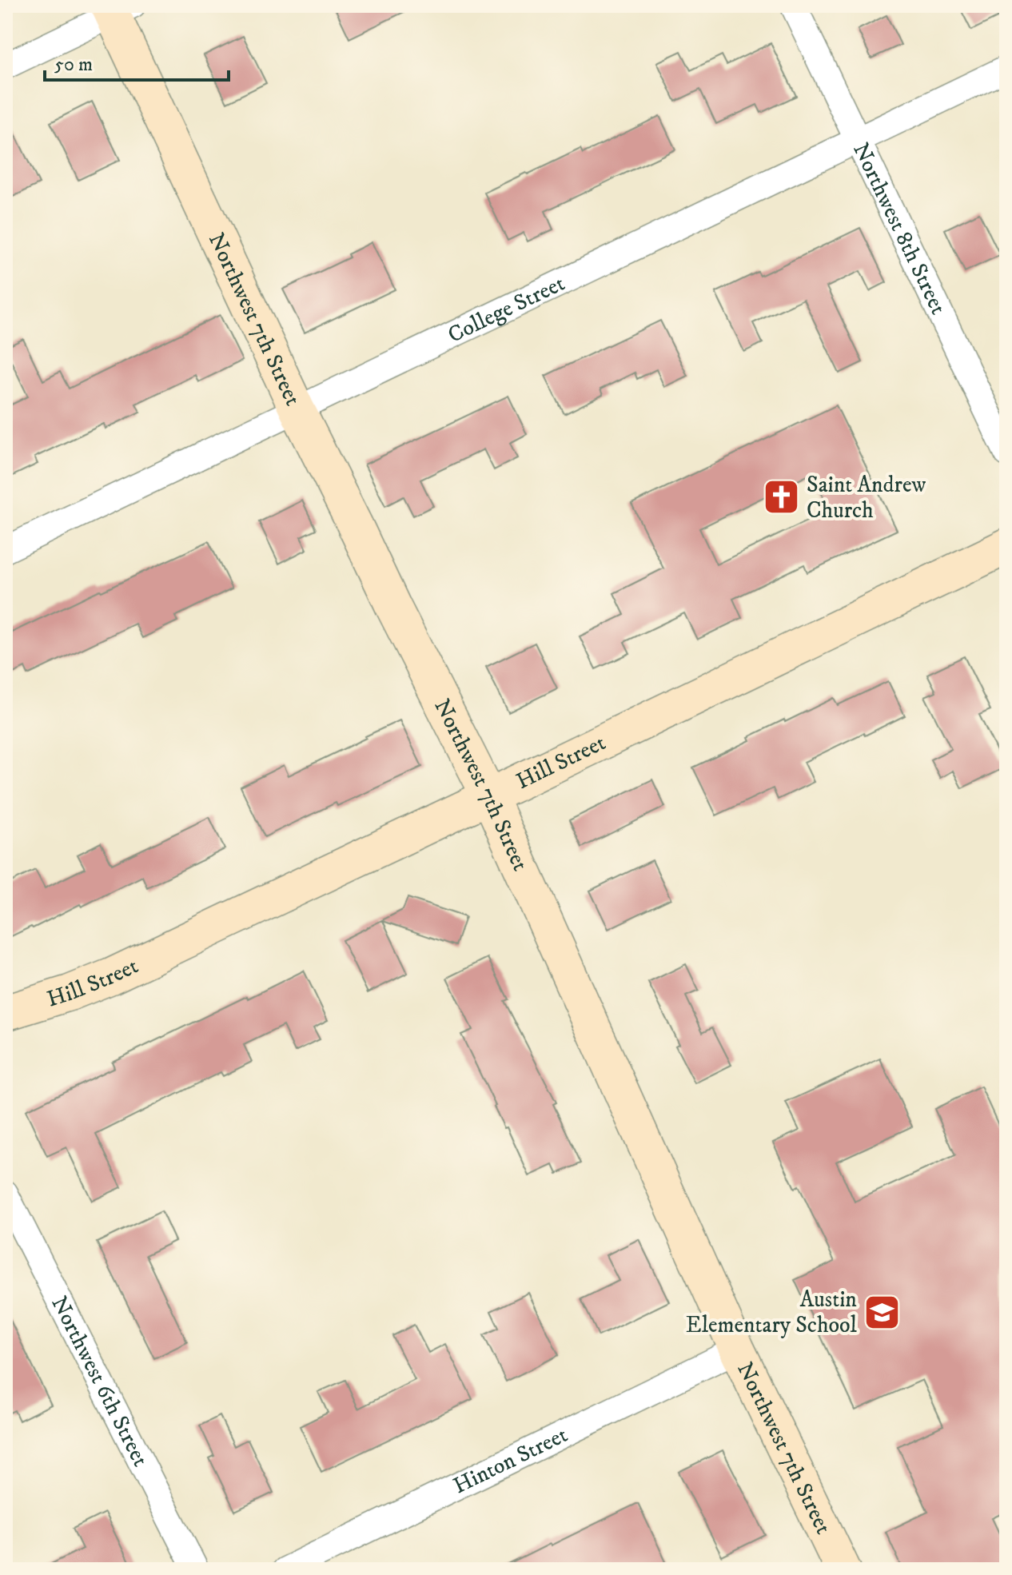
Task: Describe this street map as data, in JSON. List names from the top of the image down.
{
  "streets": {
    "street": [
      "Northwest 8th Street",
      "College Street",
      "Northwest 7th Street",
      "Hill Street",
      "Northwest 6th Street",
      "Hinton Street"
    ]
  },
  "crossings": [
    ["Northwest 8th Street", "College Street"],
    ["College Street", "Northwest 7th Street"],
    ["Northwest 7th Street", "Hill Street"],
    ["Northwest 7th Street", "Hinton Street"]
  ],
  "places": {
    "church": ["Saint Andrew Church"],
    "school or university": ["Austin Elementary School"]
  },
  "scale_bar": "50 m"
}
